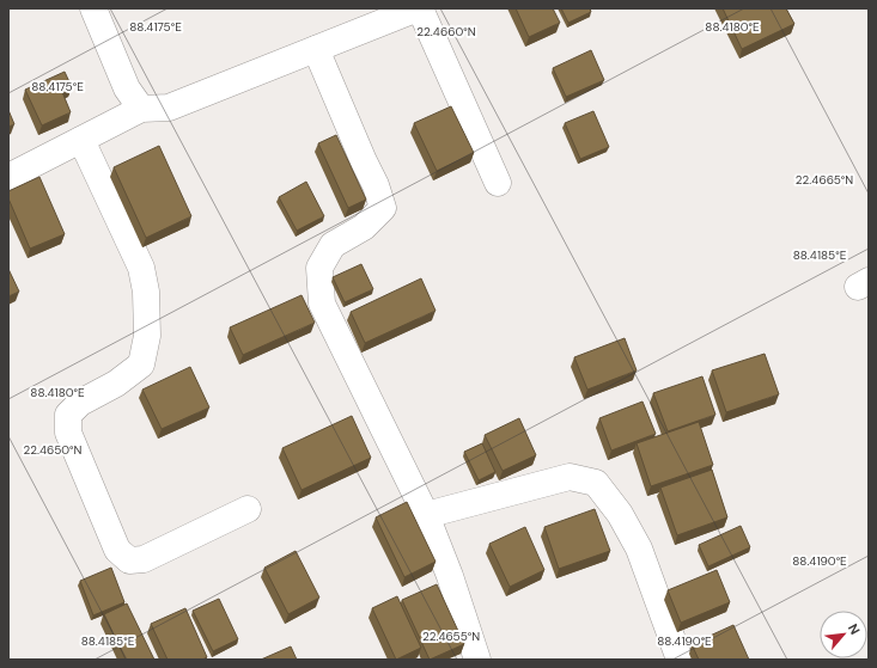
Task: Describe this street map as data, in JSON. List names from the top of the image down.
{
  "north": "top right",
  "coordinates": [
    "88.4175°E",
    "88.4180°E",
    "22.4660°N",
    "22.4665°N",
    "88.4185°E",
    "22.4650°N",
    "88.4190°E",
    "22.4655°N"
  ]
}
